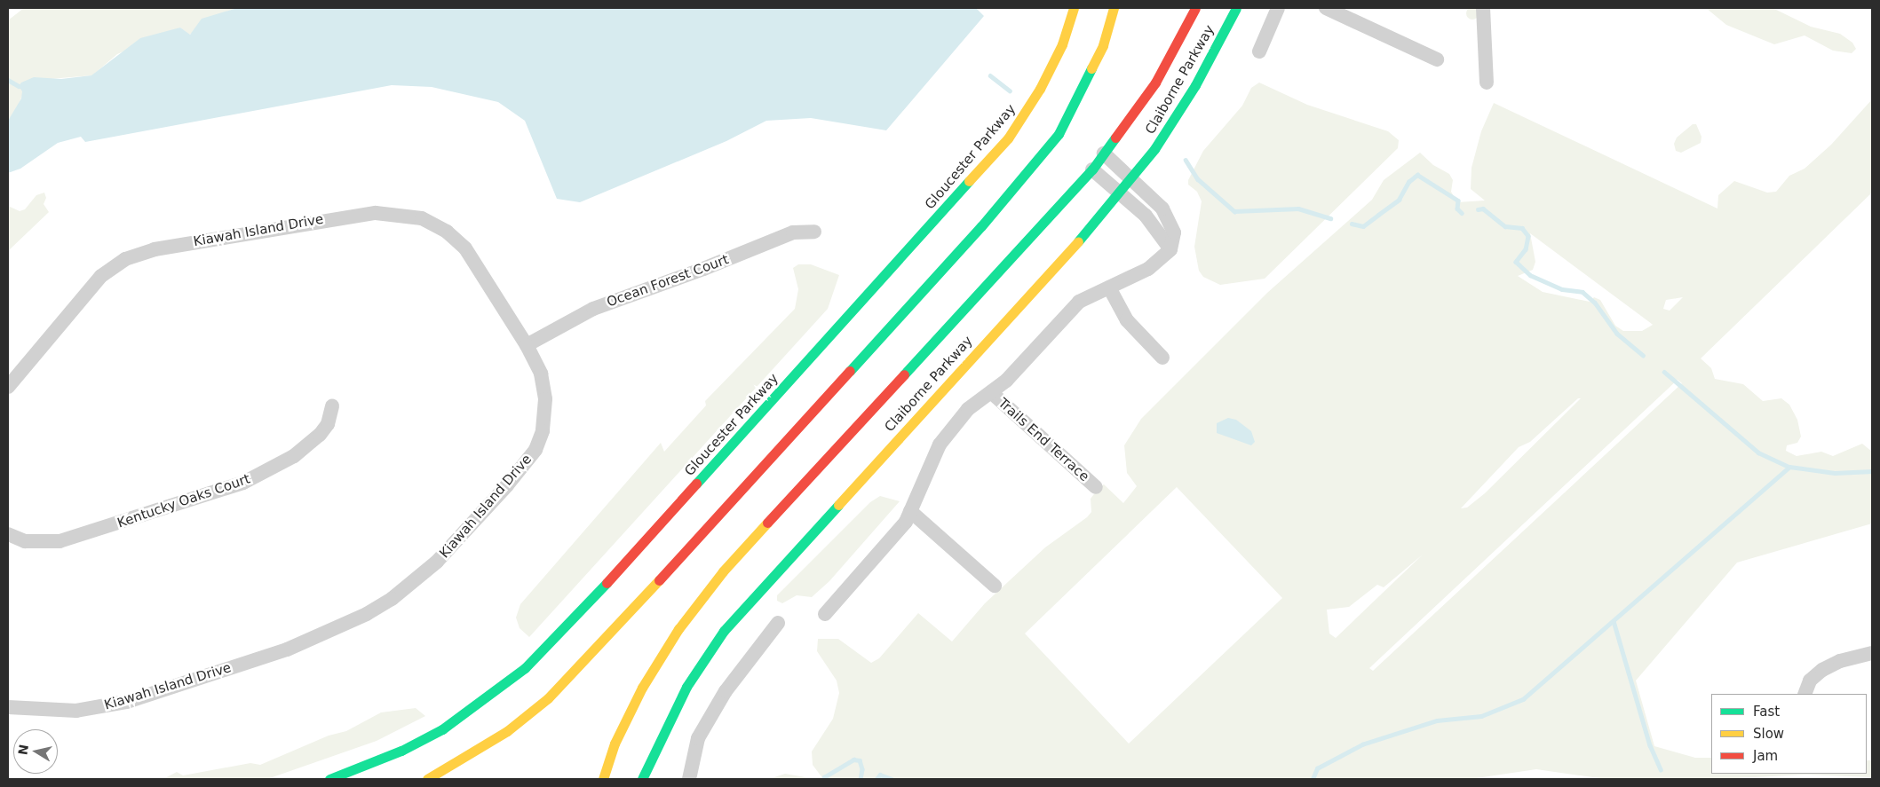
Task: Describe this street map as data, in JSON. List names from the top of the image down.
{
  "streets": {
    "main road": ["Claiborne Parkway", "Gloucester Parkway"],
    "street": [
      "Kiawah Island Drive",
      "Ocean Forest Court",
      "Trails End Terrace",
      "Kentucky Oaks Court"
    ]
  },
  "crossings": [
    ["Kiawah Island Drive", "Ocean Forest Court"]
  ],
  "legend": ["Fast", "Slow", "Jam"],
  "north": "left"
}
